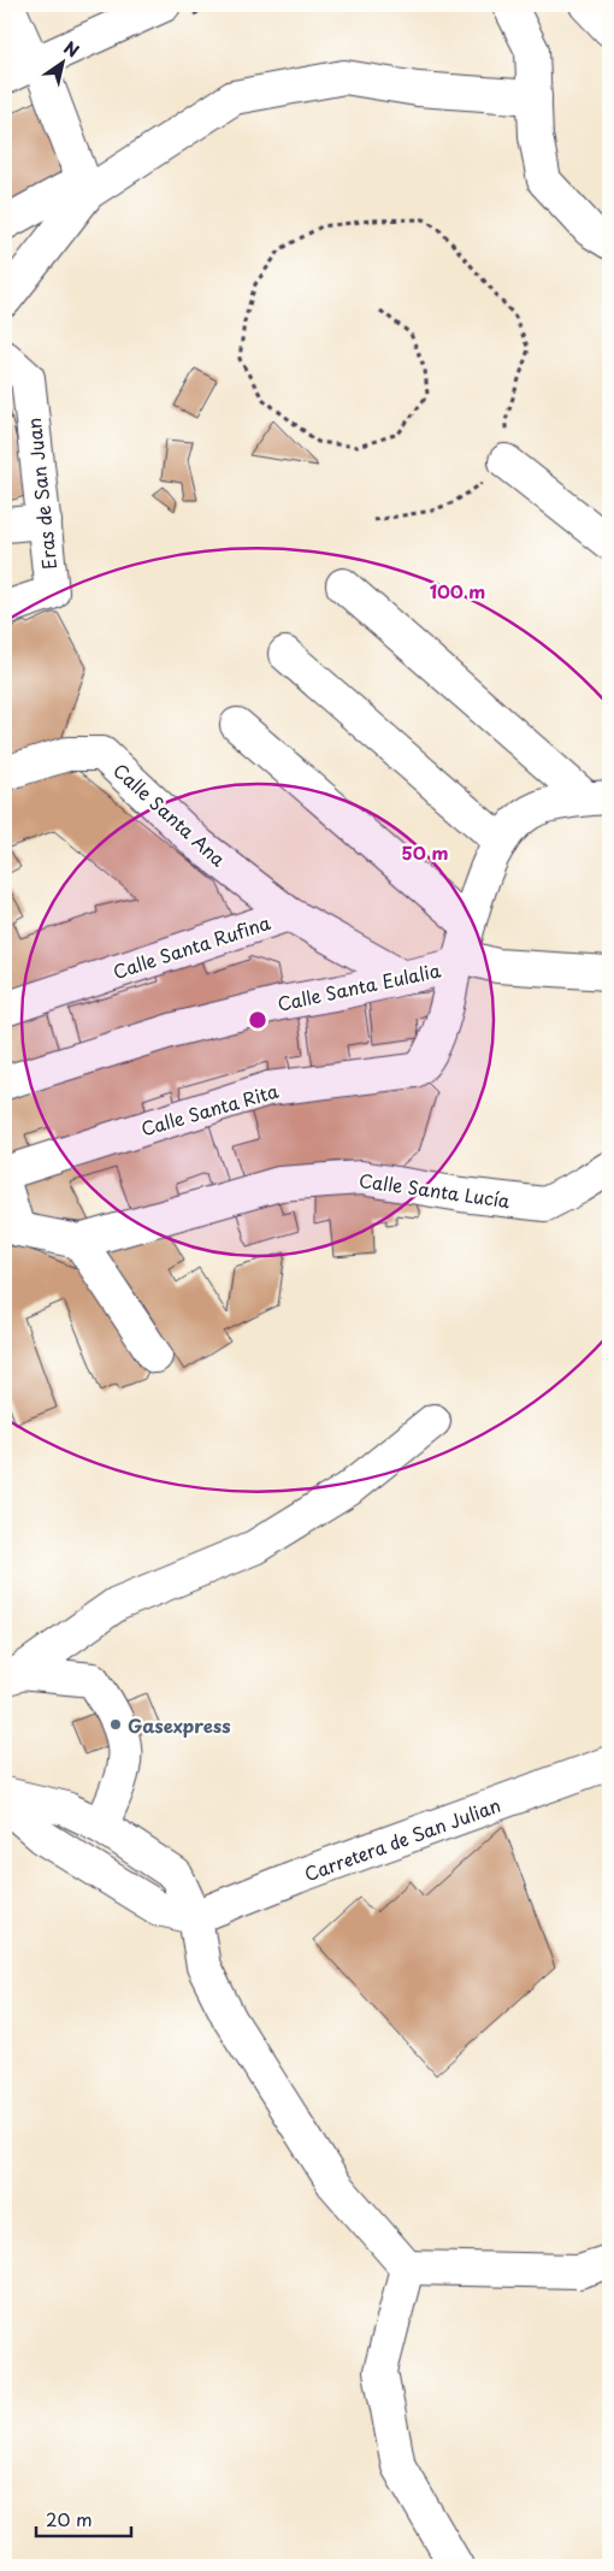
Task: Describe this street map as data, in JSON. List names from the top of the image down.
{
  "streets": {
    "street": [
      "Eras de San Juan",
      "Calle Santa Ana",
      "Calle Santa Rufina",
      "Calle Santa Eulalia",
      "Calle Santa Rita",
      "Calle Santa Lucía",
      "Carretera de San Julian"
    ]
  },
  "crossings": [
    ["Calle Santa Ana", "Calle Santa Rufina"],
    ["Calle Santa Rufina", "Calle Santa Eulalia"],
    ["Calle Santa Eulalia", "Calle Santa Rita"]
  ],
  "places": ["Gasexpress"],
  "scale_bar": "20 m",
  "north": "top right",
  "rings": ["100 m", "50 m"]
}
